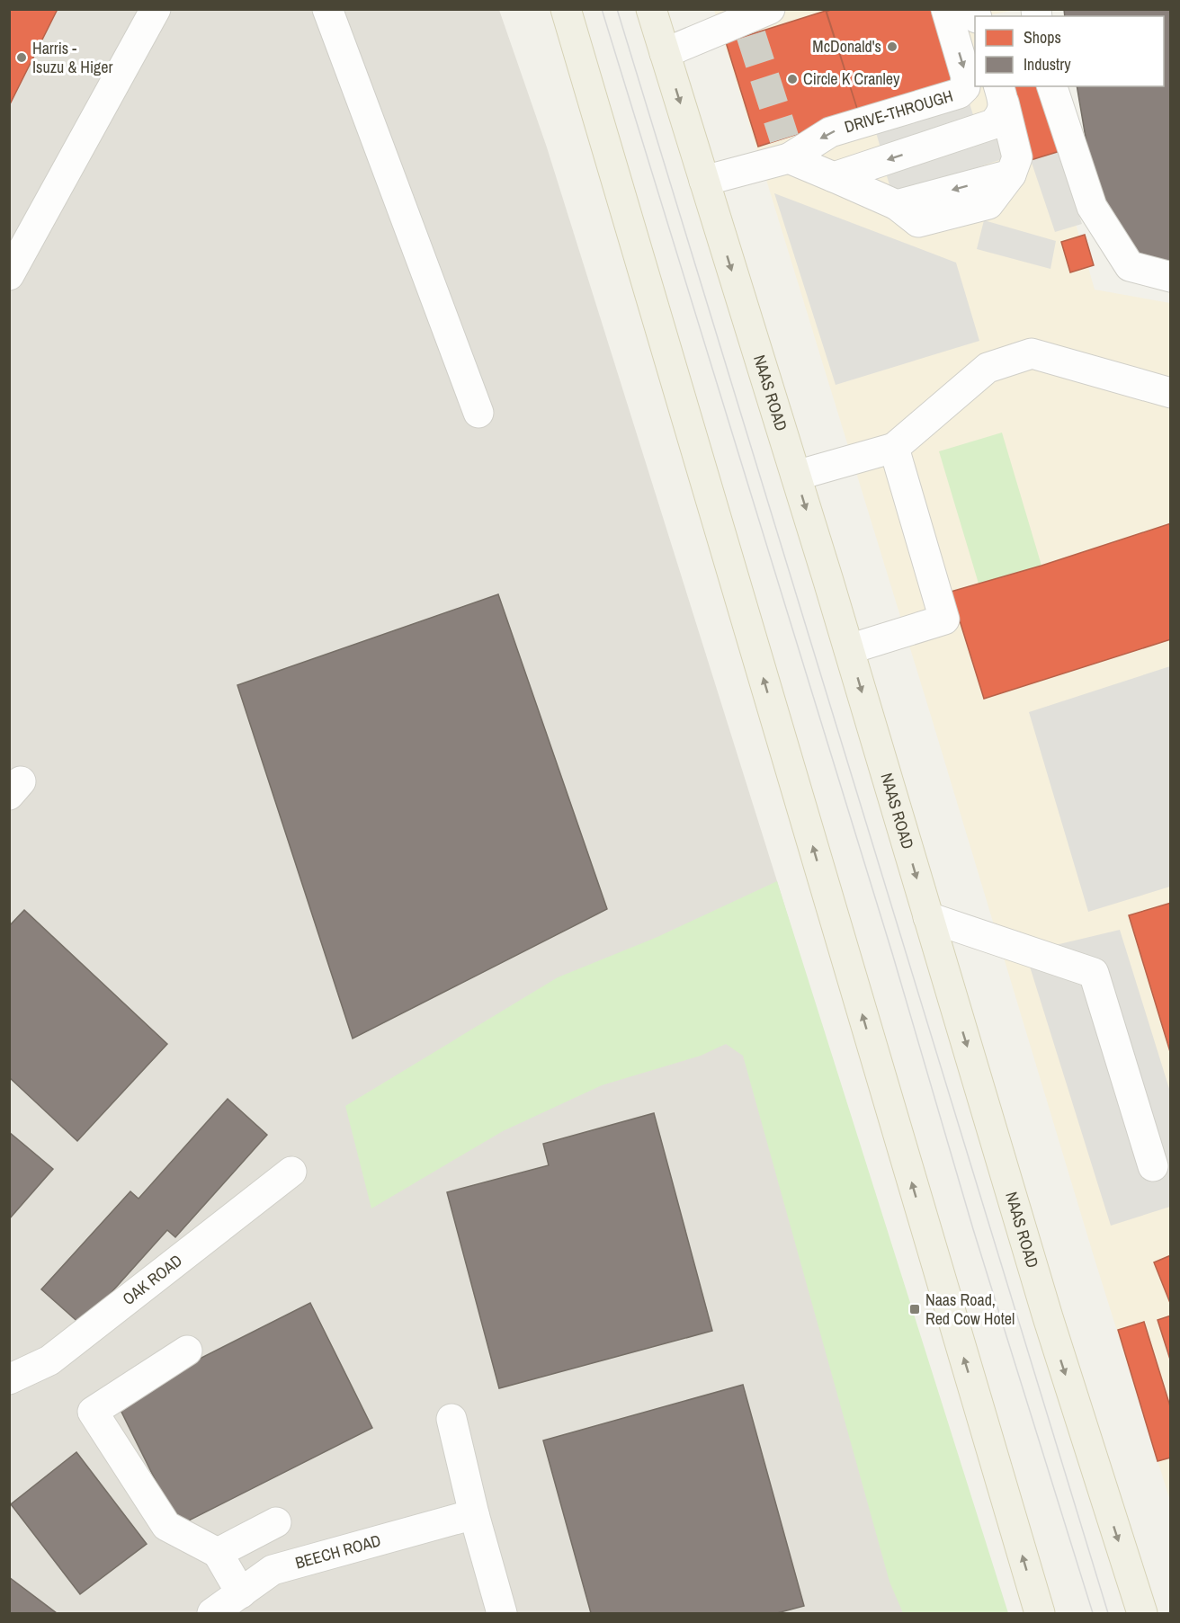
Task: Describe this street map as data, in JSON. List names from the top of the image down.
{
  "streets": {
    "main road": ["NAAS ROAD"],
    "street": ["DRIVE-THROUGH", "OAK ROAD", "BEECH ROAD"]
  },
  "crossings": [
    ["DRIVE-THROUGH", "NAAS ROAD"]
  ],
  "places": {
    "other": ["McDonald's", "Harris - Isuzu & Higer", "Circle K Cranley"],
    "transit": ["Naas Road, Red Cow Hotel"]
  },
  "legend": ["Shops", "Industry"]
}
